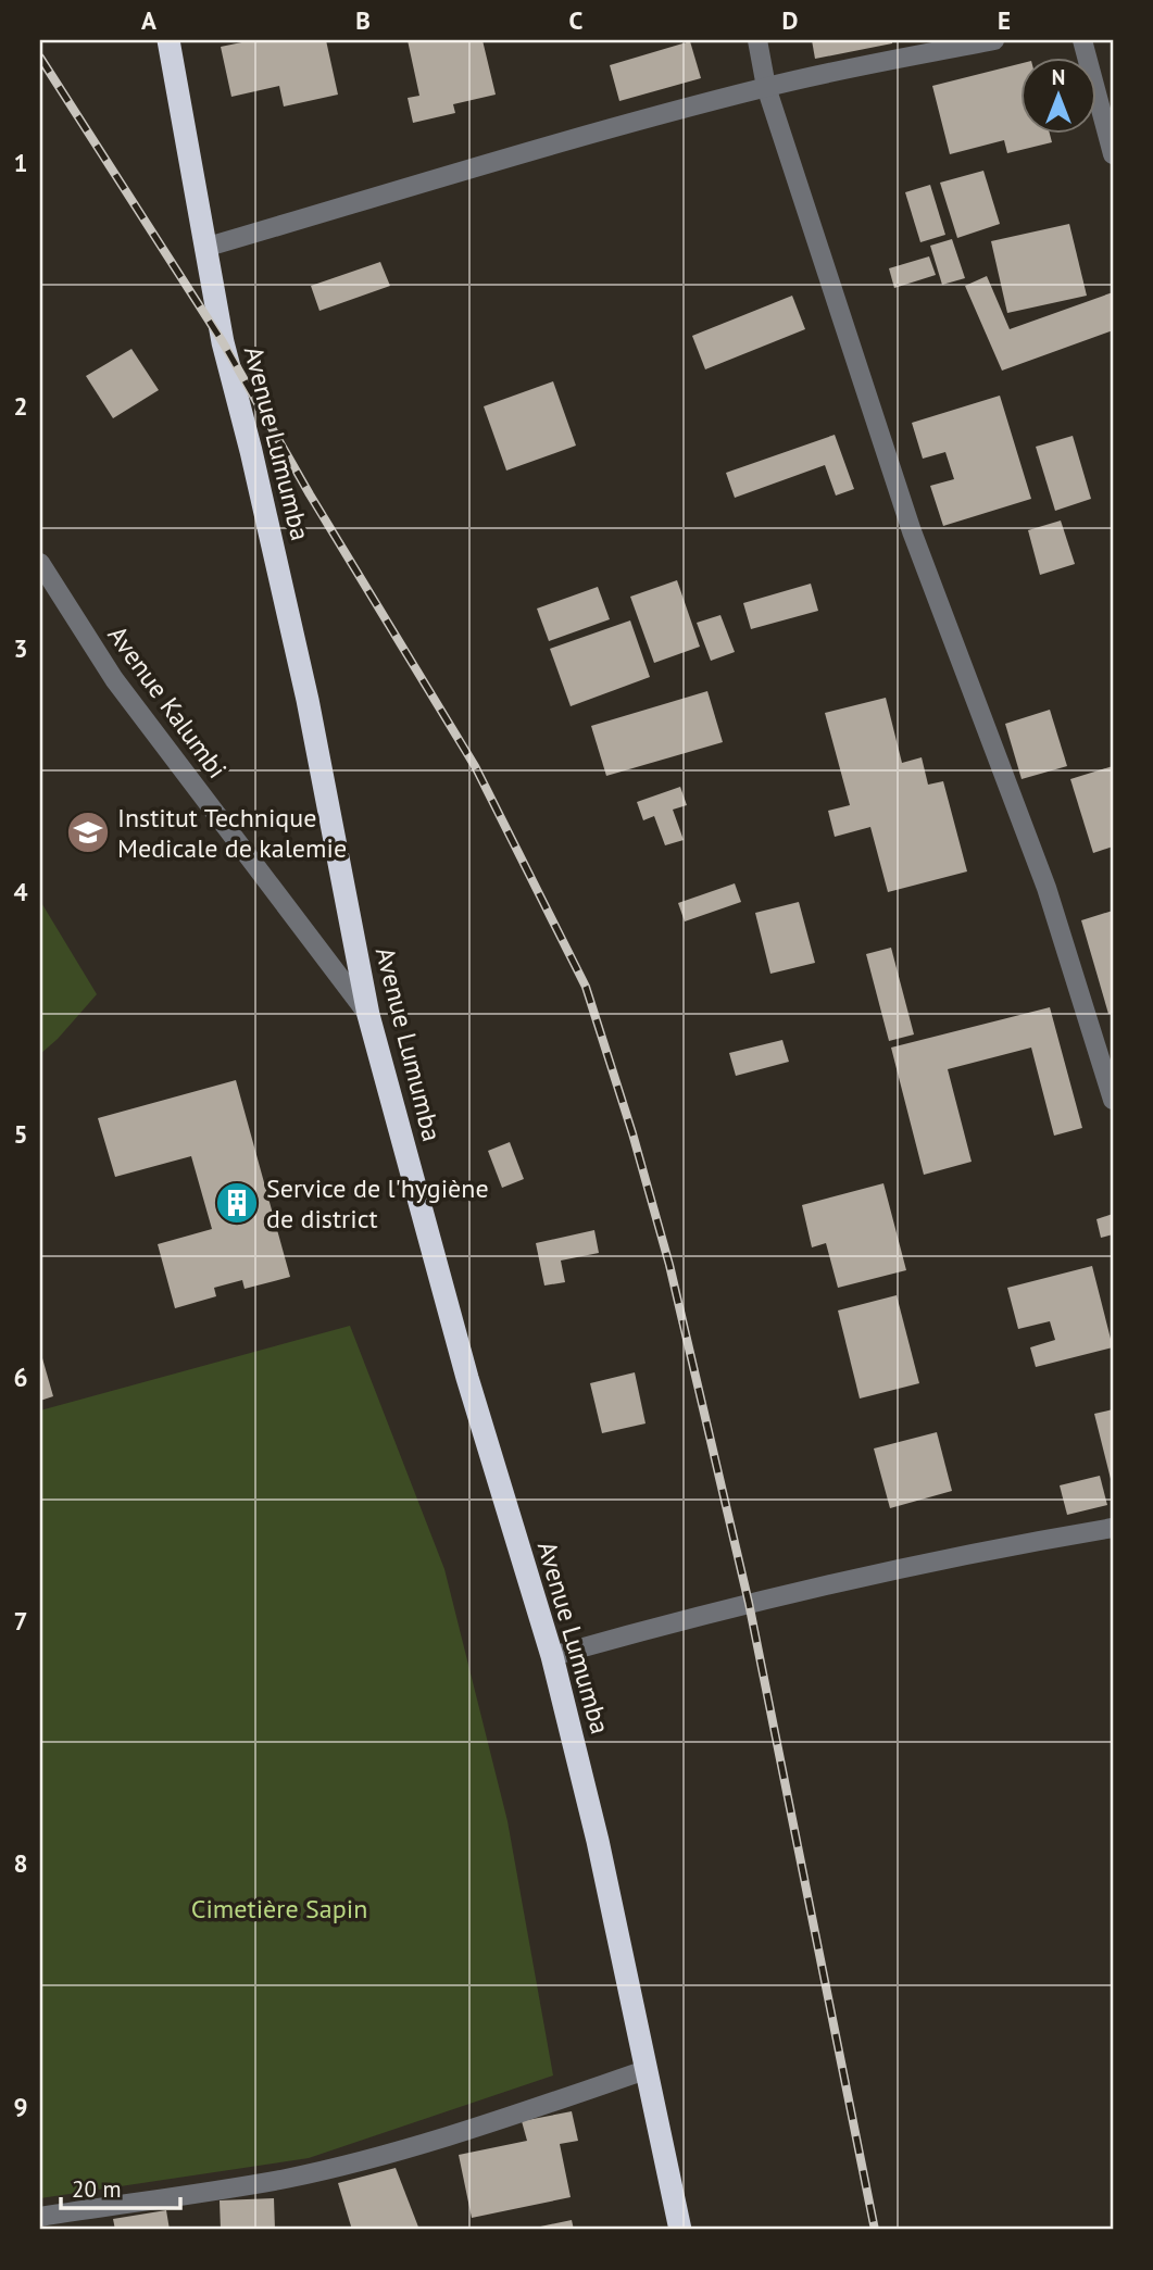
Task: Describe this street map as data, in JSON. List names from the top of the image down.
{
  "streets": {
    "highway": ["Avenue Lumumba"],
    "street": ["Avenue Kalumbi"]
  },
  "crossings": [
    ["Avenue Lumumba", "Avenue Kalumbi"]
  ],
  "parks": ["Cimetière Sapin"],
  "places": {
    "school or university": ["Institut Technique Medicale de kalemie"],
    "building": ["Service de l'hygiène de district"]
  },
  "scale_bar": "20 m",
  "north": "top",
  "grid": {
    "columns": [
      "A",
      "B",
      "C",
      "D",
      "E"
    ],
    "rows": [
      "1",
      "2",
      "3",
      "4",
      "5",
      "6",
      "7",
      "8",
      "9"
    ]
  }
}
